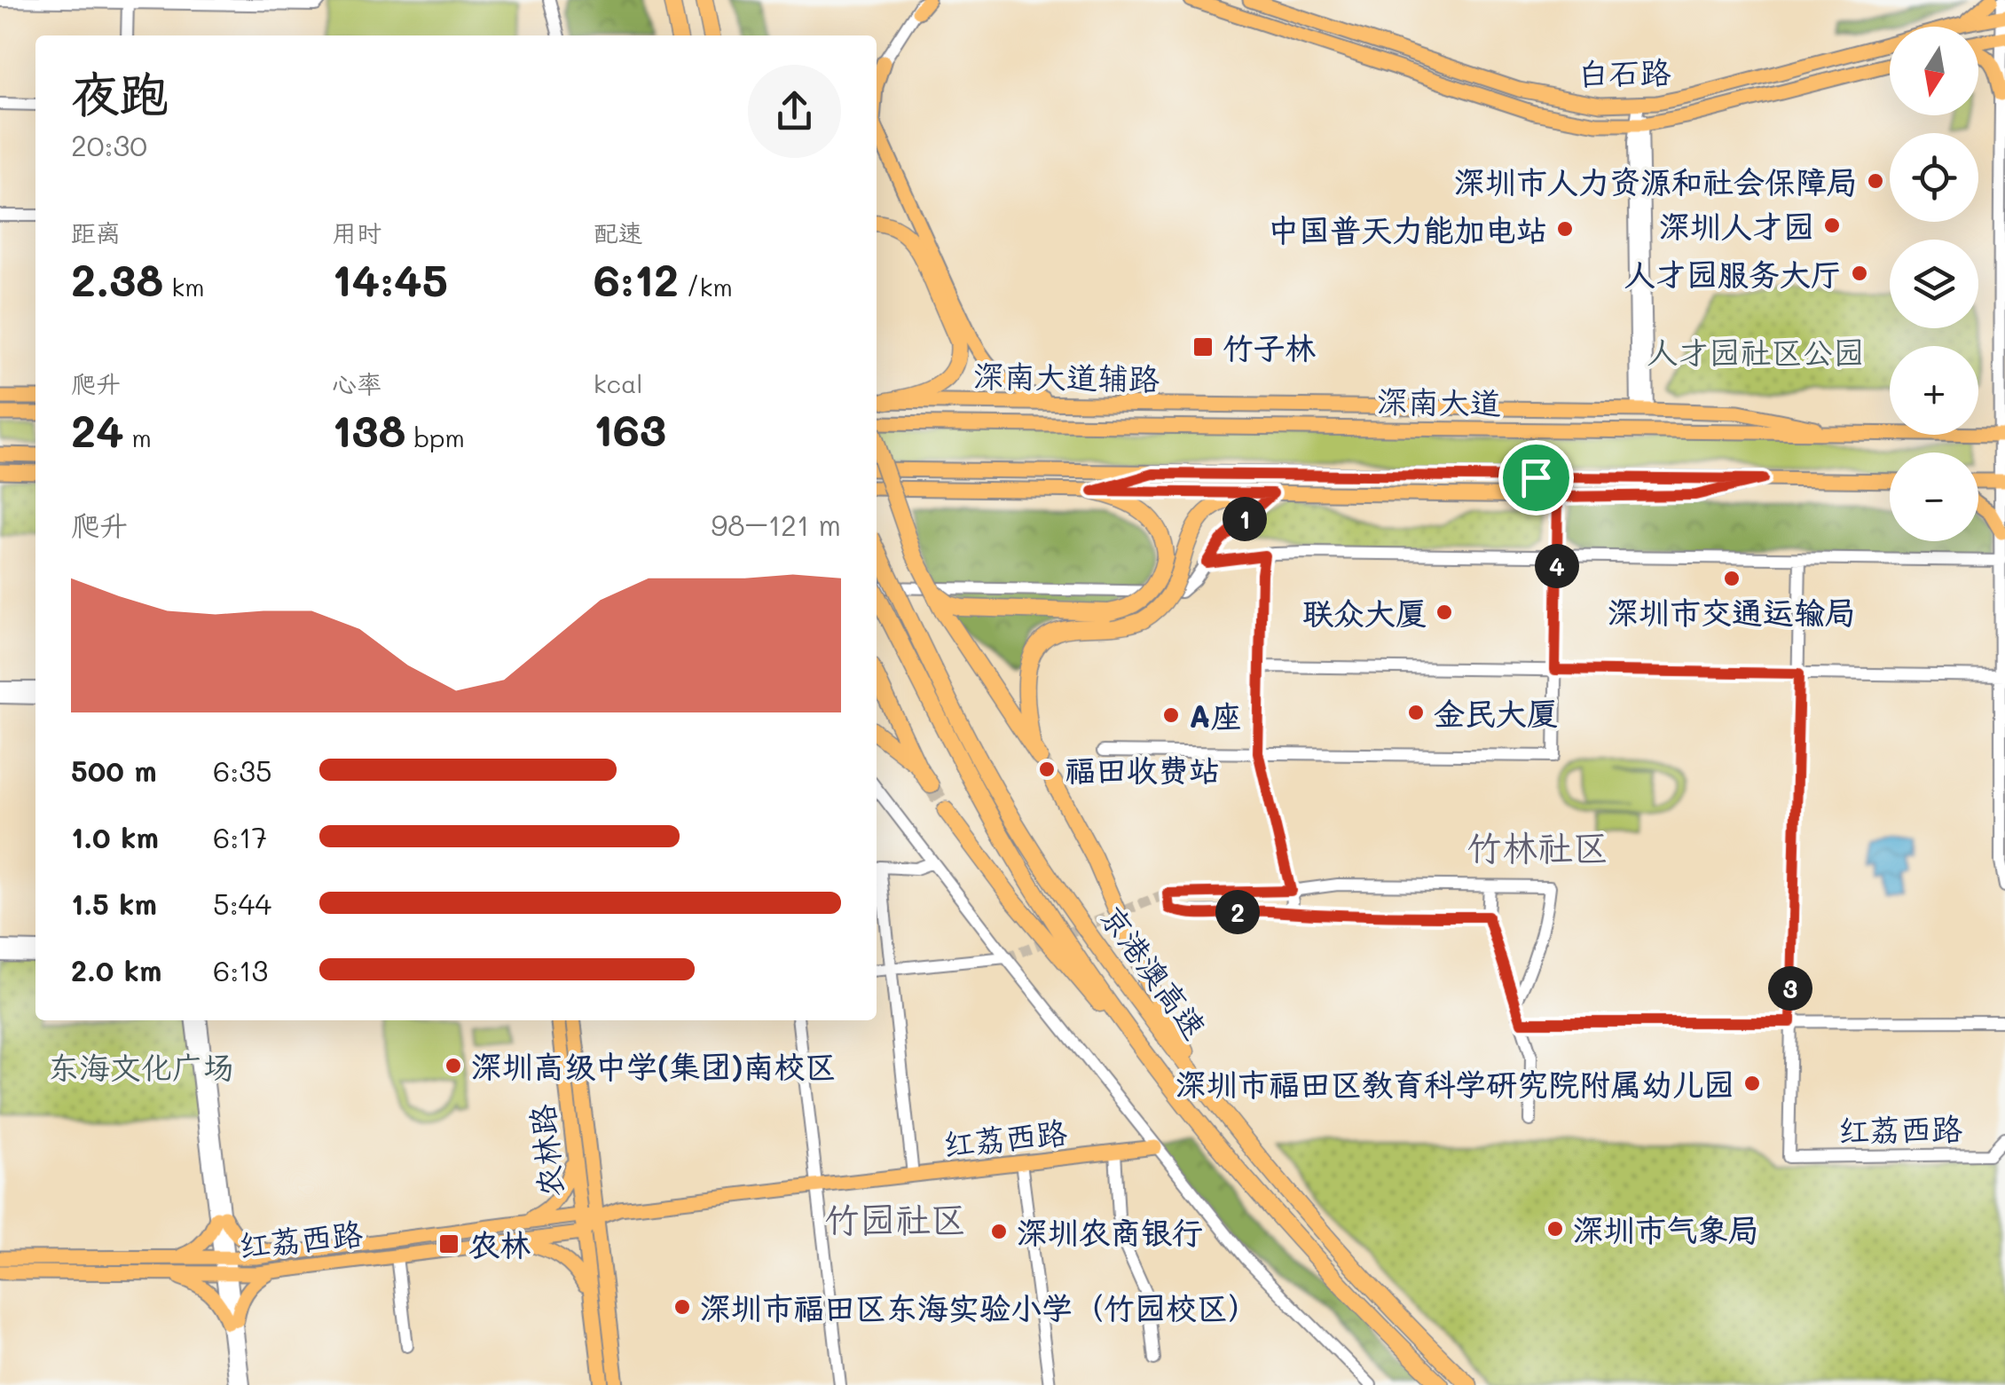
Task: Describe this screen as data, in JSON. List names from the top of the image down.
{
  "streets": {
    "highway": ["京港澳高速"],
    "main road": [
      "白石路",
      "深南大道辅路",
      "深南大道",
      "红荔西路",
      "农林路"
    ]
  },
  "crossings": [
    ["深南大道辅路", "深南大道"],
    ["红荔西路", "农林路"]
  ],
  "districts": ["竹林社区", "竹园社区"],
  "parks": ["人才园社区公园", "东海文化广场"],
  "places": {
    "other": [
      "深圳市人力资源和社会保障局",
      "深圳人才园",
      "中国普天力能加电站",
      "人才园服务大厅",
      "深圳市交通运输局",
      "联众大厦",
      "金民大厦",
      "A座",
      "福田收费站",
      "深圳高级中学(集团)南校区",
      "深圳市福田区教育科学研究院附属幼儿园",
      "深圳市气象局",
      "深圳农商银行",
      "深圳市福田区东海实验小学（竹园校区）"
    ],
    "transit": ["竹子林", "农林"]
  },
  "north": "bottom",
  "page": {
    "map_buttons": ["+", "−"],
    "heading": ["夜跑", "20:30"],
    "stats": [
      ["距离", "2.38 km"],
      ["用时", "14:45"],
      ["配速", "6:12 /km"],
      ["爬升", "24 m"],
      ["心率", "138 bpm"],
      ["kcal", "163"]
    ],
    "chart": ["爬升", "98–121 m"],
    "pins": [
      "1",
      "4",
      "2",
      "3"
    ],
    "list": [
      {
        "name": "500 m",
        "note": "6:35"
      },
      {
        "name": "1.0 km",
        "note": "6:17"
      },
      {
        "name": "1.5 km",
        "note": "5:44"
      },
      {
        "name": "2.0 km",
        "note": "6:13"
      }
    ]
  }
}
